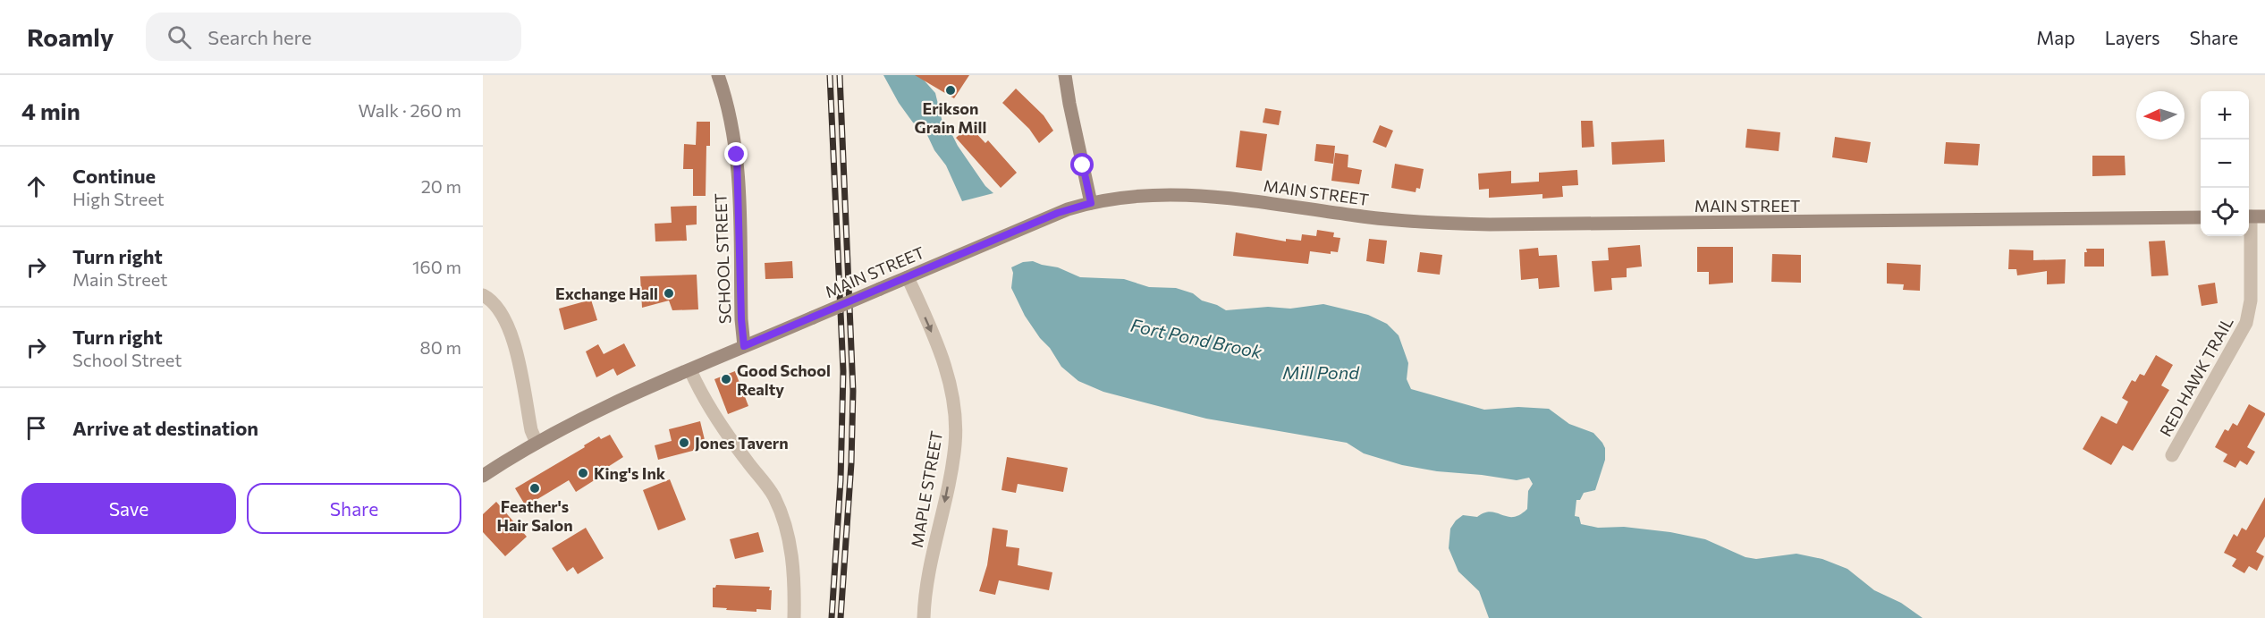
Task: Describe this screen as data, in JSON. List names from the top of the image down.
{
  "streets": {
    "main road": ["MAIN STREET", "SCHOOL STREET"],
    "street": ["RED HAWK TRAIL", "MAPLE STREET"]
  },
  "crossings": [
    ["MAIN STREET", "SCHOOL STREET"],
    ["MAIN STREET", "MAPLE STREET"]
  ],
  "one_way": ["MAPLE STREET"],
  "water": ["Fort Pond Brook", "Mill Pond"],
  "places": [
    "Erikson Grain Mill",
    "Exchange Hall",
    "Good School Realty",
    "Jones Tavern",
    "King's Ink",
    "Feather's Hair Salon"
  ],
  "north": "left",
  "page": {
    "header": "Roamly",
    "search": "Search here",
    "nav": ["Map", "Layers", "Share"],
    "heading": ["4 min", "Walk · 260 m"],
    "map_buttons": ["+", "−"],
    "list": [
      ["Continue", "High Street", "20 m"],
      ["Turn right", "Main Street", "160 m"],
      ["Turn right", "School Street", "80 m"],
      "Arrive at destination"
    ],
    "buttons": ["Save", "Share"]
  }
}
